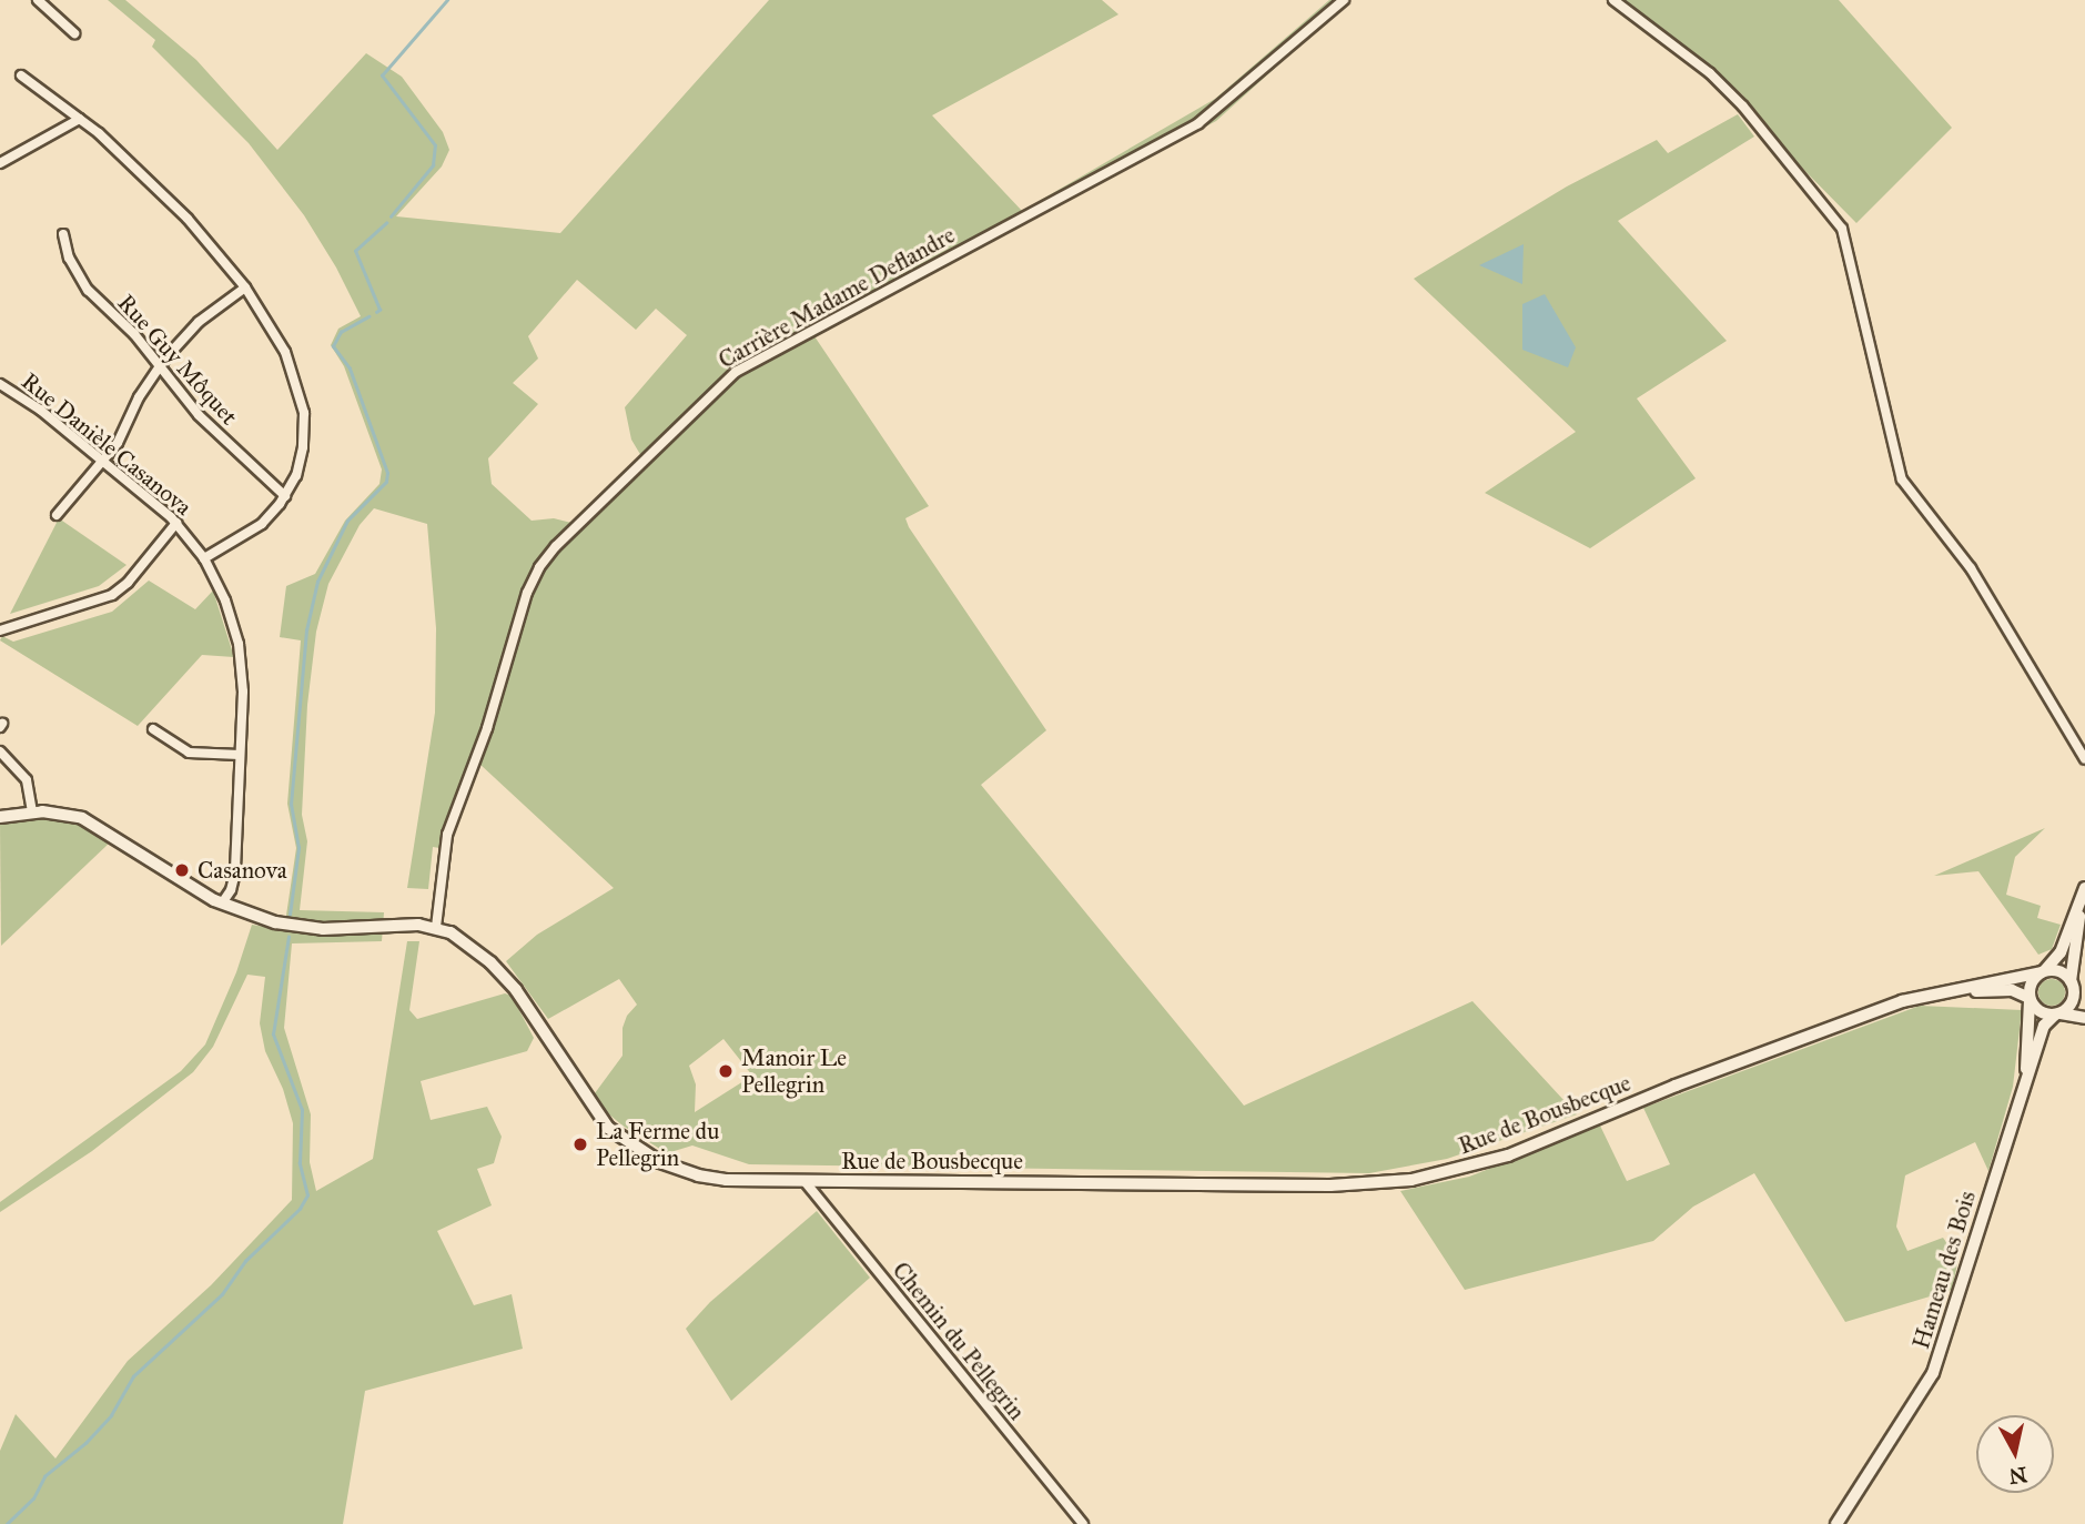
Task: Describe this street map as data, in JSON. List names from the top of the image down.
{
  "streets": {
    "street": [
      "Carrière Madame Deflandre",
      "Rue Guy Môquet",
      "Rue Danièle Casanova",
      "Rue de Bousbecque",
      "Hameau des Bois",
      "Chemin du Pellegrin"
    ]
  },
  "crossings": [
    ["Carrière Madame Deflandre", "Rue de Bousbecque"],
    ["Rue Danièle Casanova", "Rue de Bousbecque"],
    ["Rue de Bousbecque", "Hameau des Bois"],
    ["Rue de Bousbecque", "Chemin du Pellegrin"]
  ],
  "places": ["Casanova", "Manoir Le Pellegrin", "La Ferme du Pellegrin"],
  "north": "bottom"
}
